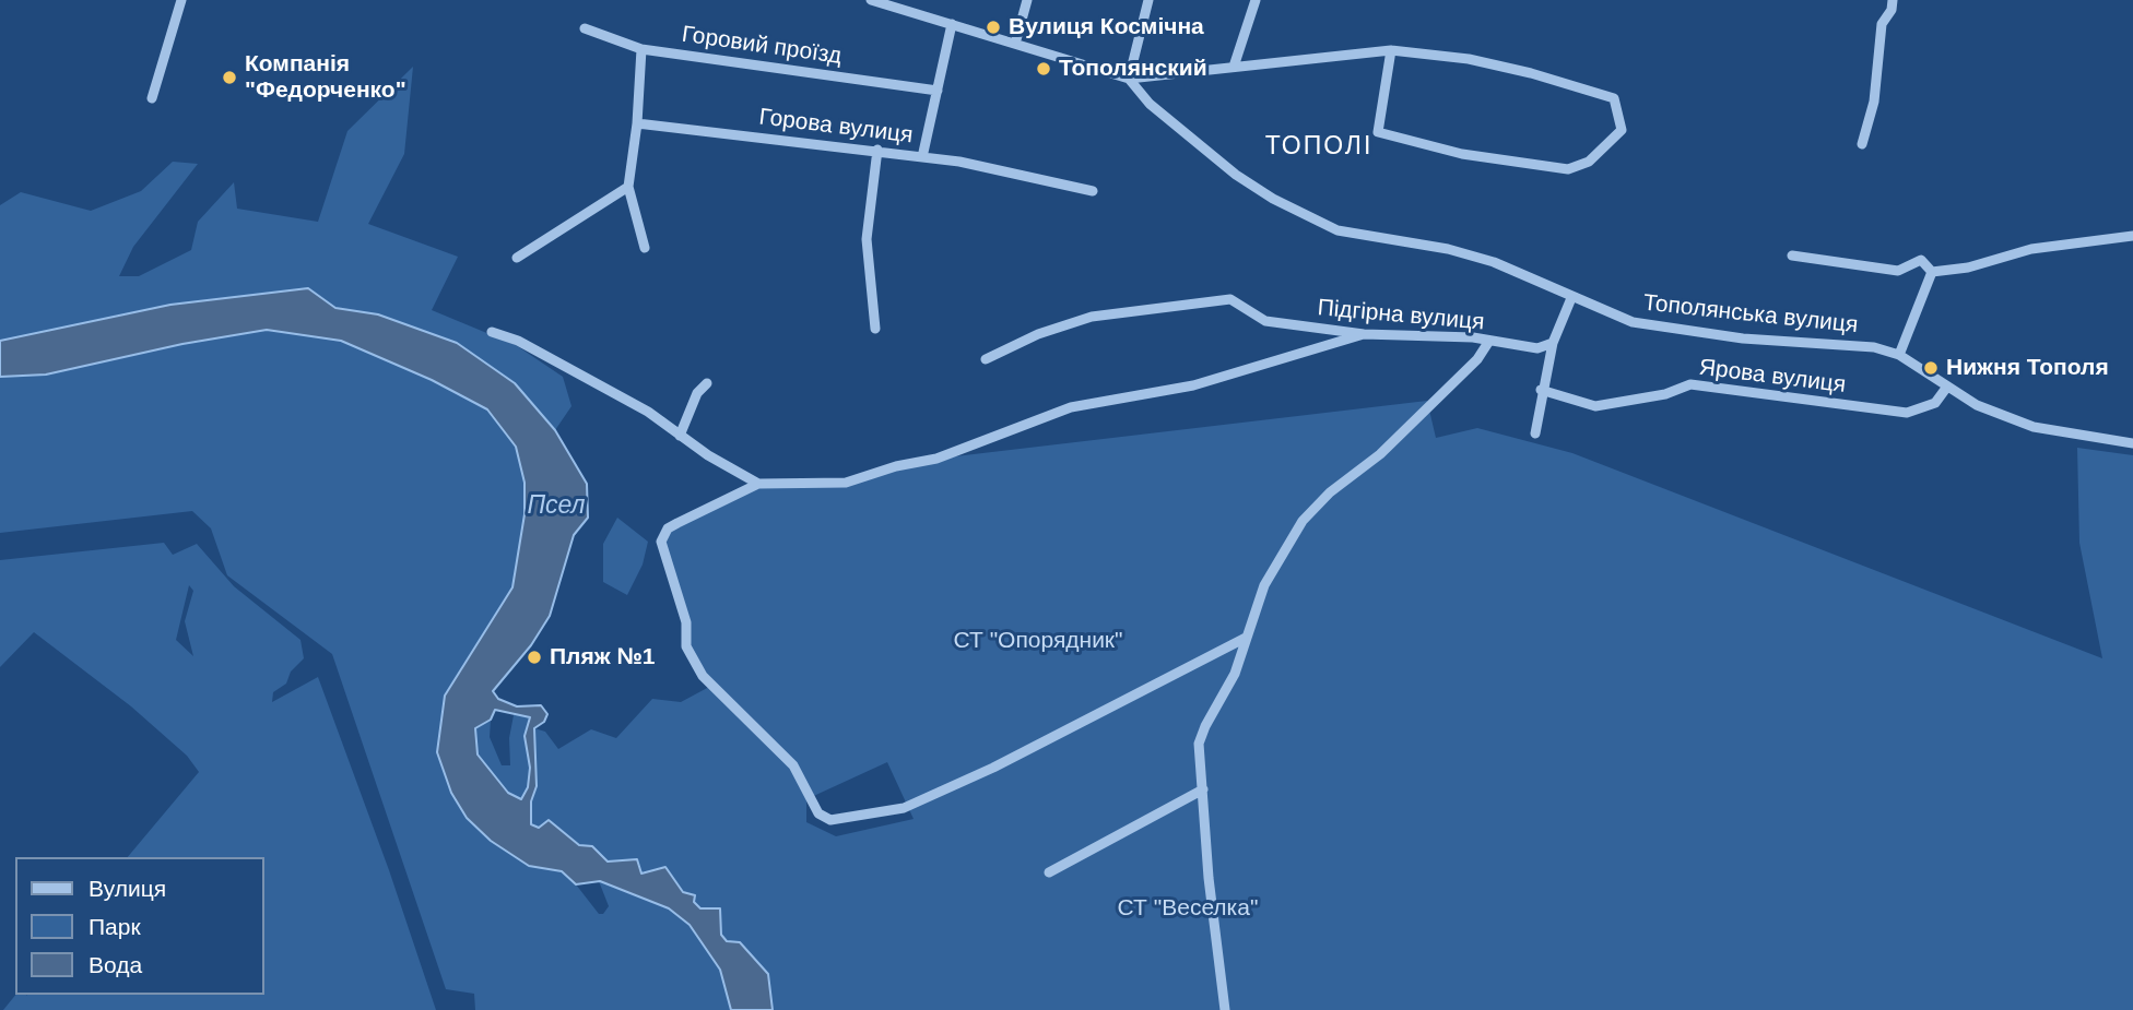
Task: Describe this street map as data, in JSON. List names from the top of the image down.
{
  "streets": {
    "street": [
      "Горовий проїзд",
      "Горова вулиця",
      "Тополянська вулиця",
      "Підгірна вулиця",
      "Ярова вулиця"
    ]
  },
  "crossings": [
    ["Тополянська вулиця", "Ярова вулиця"]
  ],
  "districts": ["ТОПОЛІ"],
  "water": ["Псел"],
  "parks": ["СТ \"Опорядник\"", "СТ \"Веселка\""],
  "places": [
    "Вулиця Космічна",
    "Тополянский",
    "Компанія \"Федорченко\"",
    "Нижня Тополя",
    "Пляж №1"
  ],
  "legend": ["Вулиця", "Парк", "Вода"]
}
